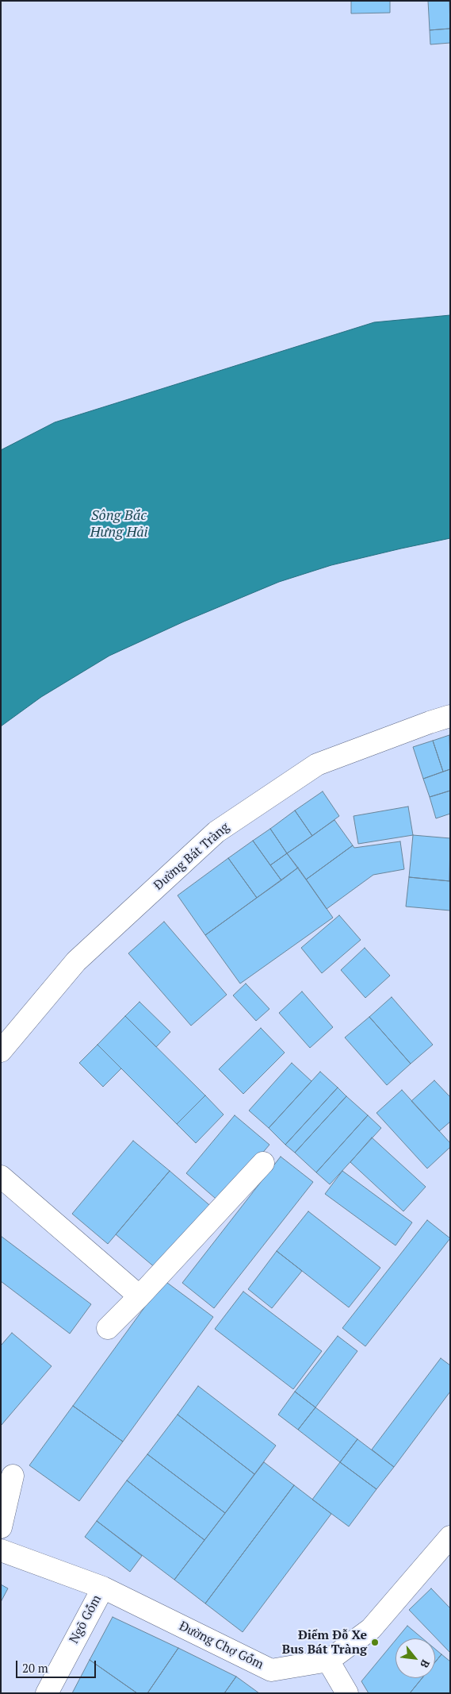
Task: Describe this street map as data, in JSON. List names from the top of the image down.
{
  "streets": {
    "street": ["Đường Bát Tràng", "Ngõ Gốm", "Đường Chợ Gốm"]
  },
  "crossings": [
    ["Ngõ Gốm", "Đường Chợ Gốm"]
  ],
  "water": ["Sông Bắc Hưng Hải"],
  "places": ["Điểm Đỗ Xe Bus Bát Tràng"],
  "scale_bar": "20 m",
  "north": "bottom right"
}
